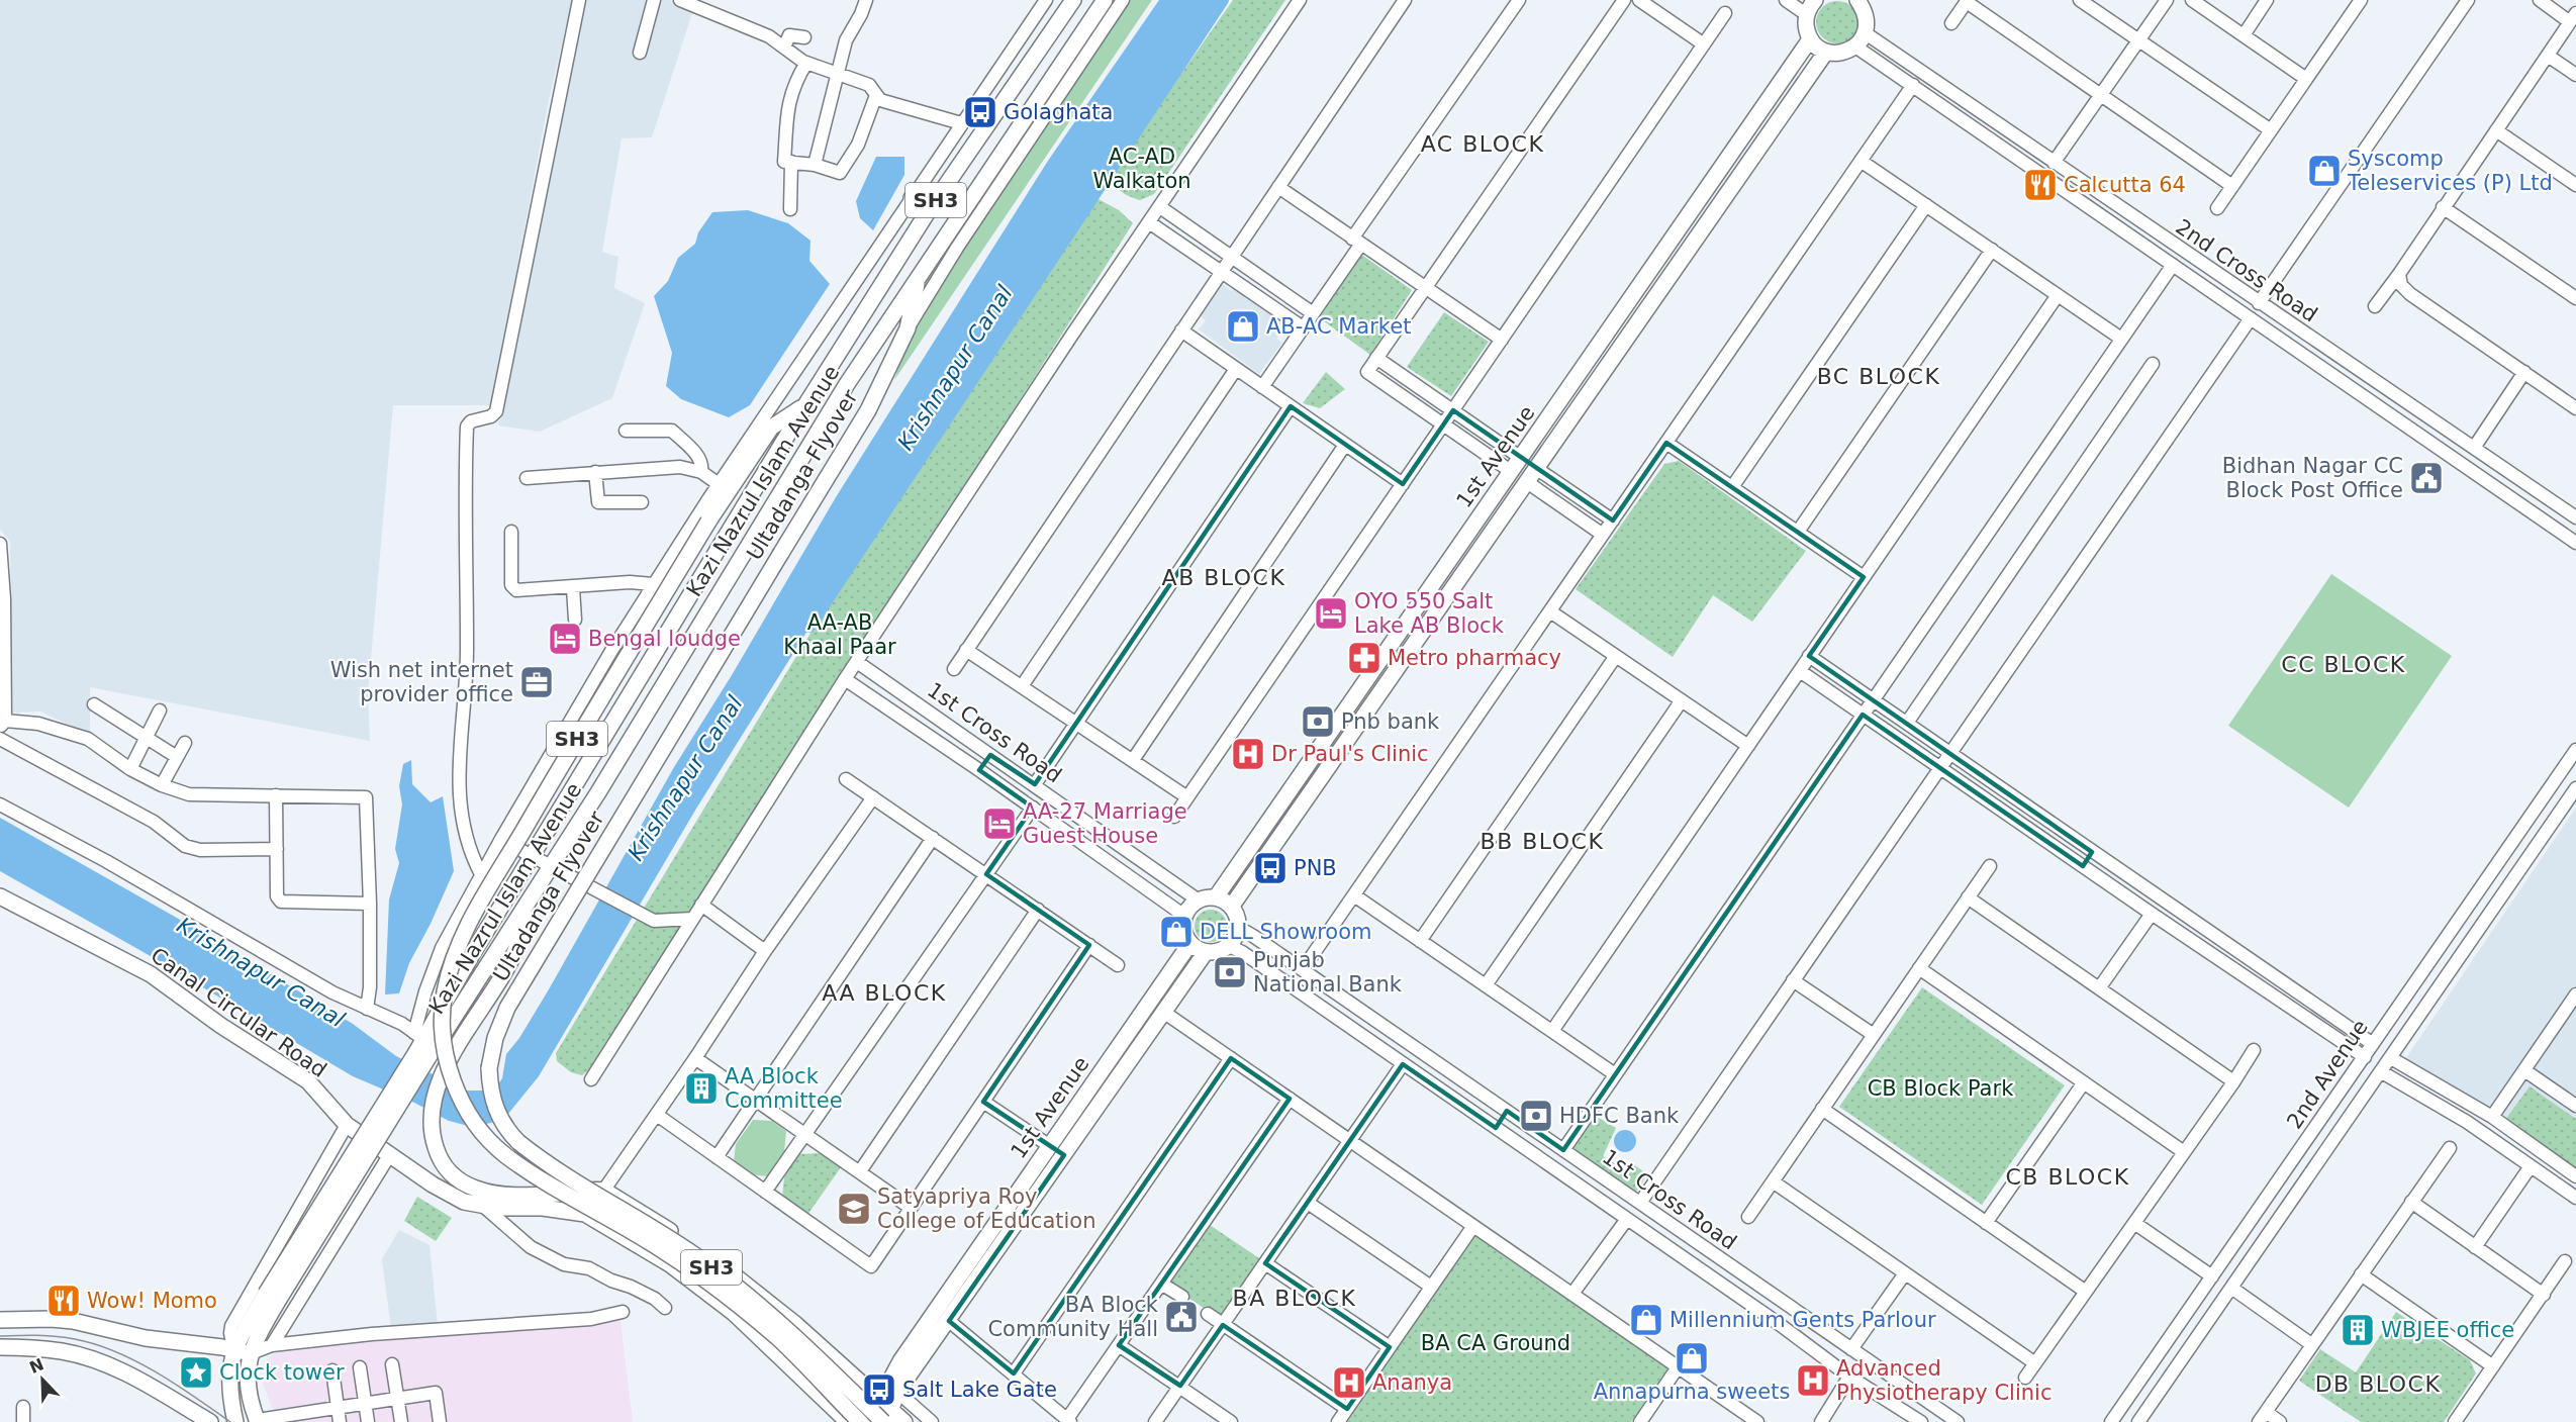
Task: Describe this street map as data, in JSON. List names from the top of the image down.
{
  "streets": {
    "main road": [
      "SH3",
      "1st Avenue",
      "Ultadanga Flyover",
      "Kazi Nazrul Islam Avenue",
      "Canal Circular Road"
    ],
    "street": ["2nd Cross Road", "1st Cross Road", "2nd Avenue"]
  },
  "crossings": [
    ["1st Avenue", "Ultadanga Flyover"],
    ["1st Avenue", "1st Cross Road"],
    ["Ultadanga Flyover", "Kazi Nazrul Islam Avenue"]
  ],
  "districts": [
    "AC BLOCK",
    "BC BLOCK",
    "AB BLOCK",
    "CC BLOCK",
    "BB BLOCK",
    "AA BLOCK",
    "CB BLOCK",
    "BA BLOCK",
    "DB BLOCK"
  ],
  "water": ["Krishnapur Canal"],
  "parks": [
    "AC-AD Walkaton",
    "AA-AB Khaal Paar",
    "CB Block Park",
    "BA CA Ground"
  ],
  "places": {
    "bus stop": ["Golaghata", "PNB", "Salt Lake Gate"],
    "shop": [
      "Syscomp Teleservices (P) Ltd",
      "AB-AC Market",
      "DELL Showroom",
      "Millennium Gents Parlour",
      "Annapurna sweets"
    ],
    "restaurant": ["Calcutta 64", "Wow! Momo"],
    "public building": ["Bidhan Nagar CC Block Post Office", "BA Block Community Hall"],
    "hotel": ["OYO 550 Salt Lake AB Block", "Bengal loudge", "AA-27 Marriage Guest House"],
    "pharmacy": ["Metro pharmacy"],
    "office": ["Wish net internet provider office"],
    "bank": ["Pnb bank", "Punjab National Bank", "HDFC Bank"],
    "hospital": ["Dr Paul's Clinic", "Advanced Physiotherapy Clinic", "Ananya"],
    "building": ["AA Block Committee", "WBJEE office"],
    "school or university": ["Satyapriya Roy College of Education"],
    "place": ["Clock tower"]
  },
  "north": "top left"
}
